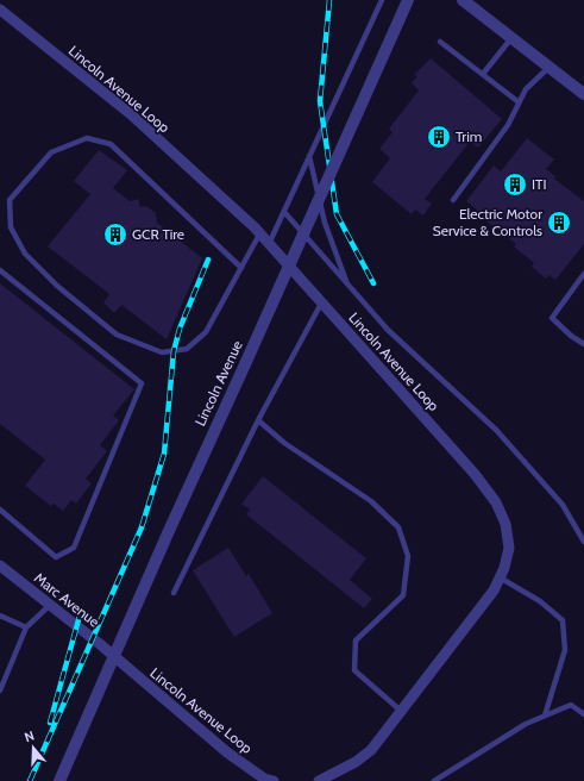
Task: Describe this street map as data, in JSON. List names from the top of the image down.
{
  "streets": {
    "street": ["Lincoln Avenue Loop", "Lincoln Avenue", "Marc Avenue"]
  },
  "crossings": [
    ["Lincoln Avenue Loop", "Lincoln Avenue"],
    ["Lincoln Avenue Loop", "Marc Avenue"],
    ["Lincoln Avenue", "Marc Avenue"]
  ],
  "places": {
    "building": [
      "Trim",
      "ITI",
      "Electric Motor Service & Controls",
      "GCR Tire"
    ]
  },
  "north": "top"
}
